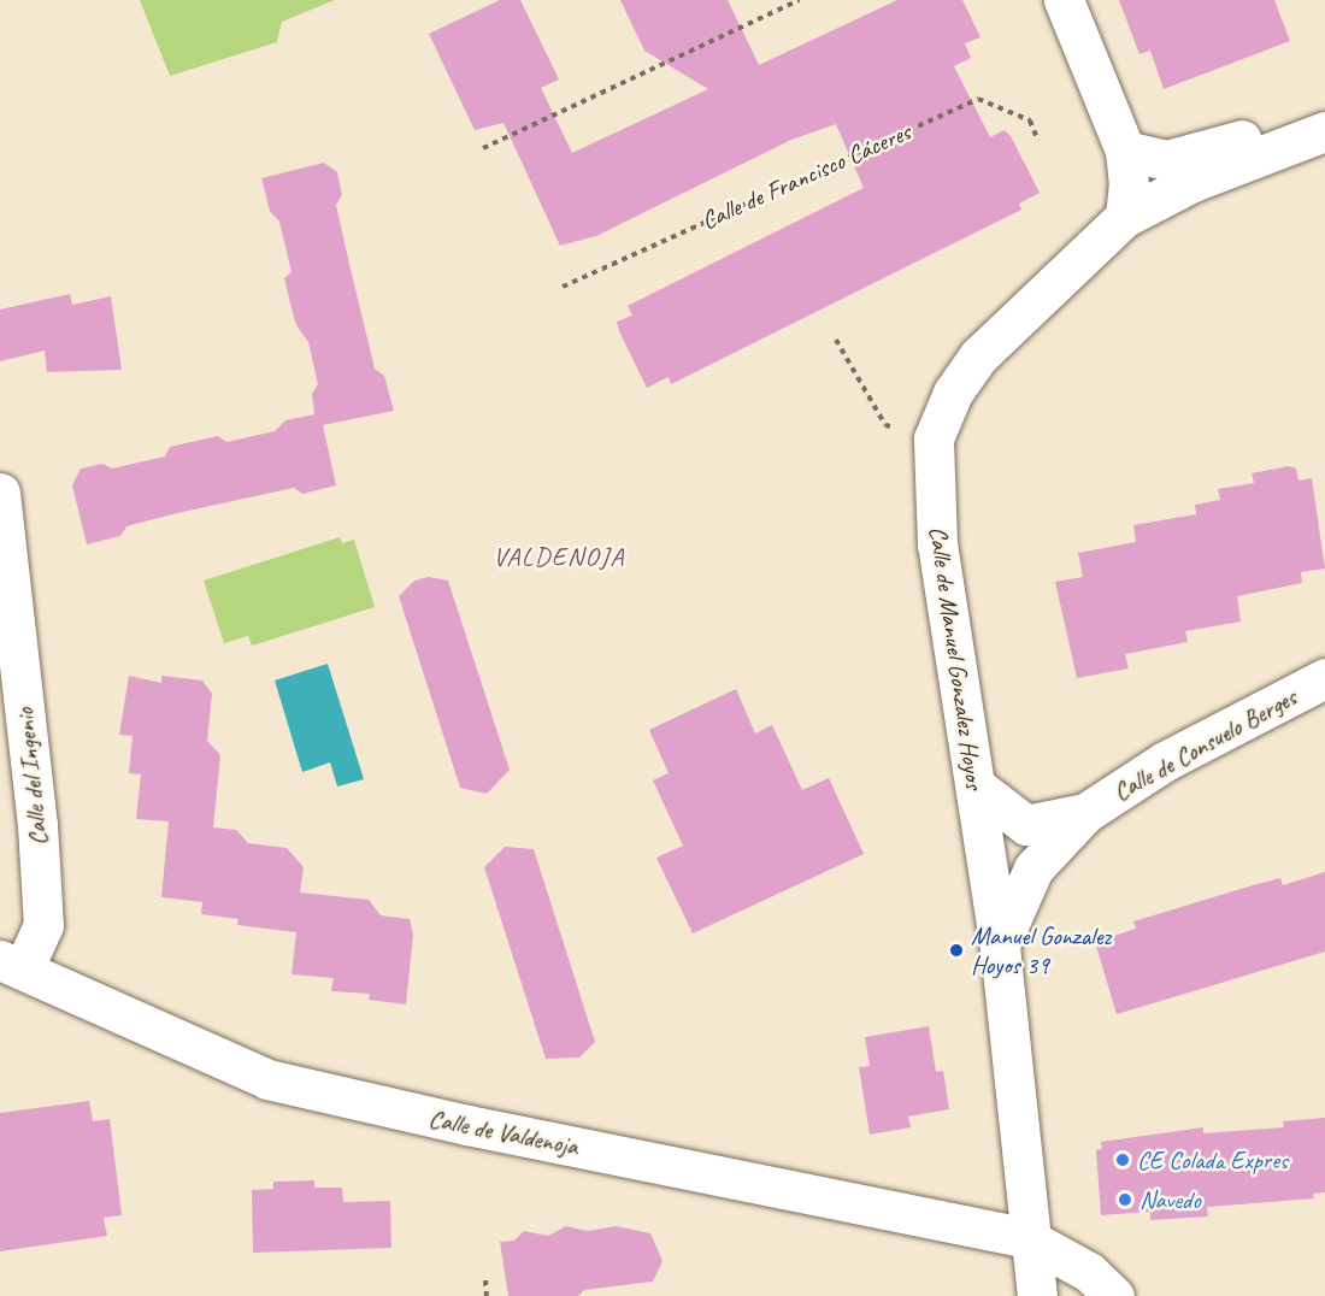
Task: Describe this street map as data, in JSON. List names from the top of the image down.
{
  "streets": {
    "street": [
      "Calle de Manuel Gonzalez Hoyos",
      "Calle de Consuelo Berges",
      "Calle del Ingenio",
      "Calle de Valdenoja"
    ],
    "path": ["Calle de Francisco Cáceres"]
  },
  "crossings": [
    ["Calle de Manuel Gonzalez Hoyos", "Calle de Consuelo Berges"],
    ["Calle de Manuel Gonzalez Hoyos", "Calle de Valdenoja"],
    ["Calle del Ingenio", "Calle de Valdenoja"]
  ],
  "districts": ["VALDENOJA"],
  "places": ["Manuel Gonzalez Hoyos 39", "CE Colada Expres", "Navedo"]
}
